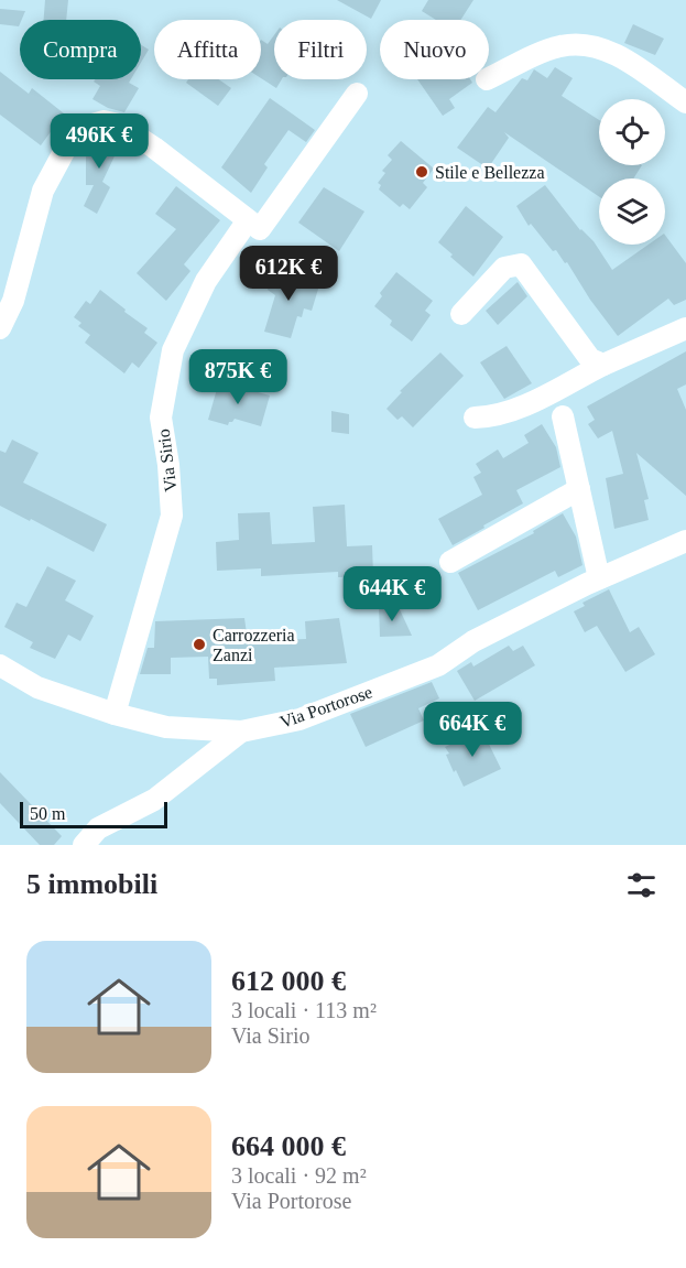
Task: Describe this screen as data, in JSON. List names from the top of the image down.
{
  "streets": {
    "street": ["Via Sirio", "Via Portorose"]
  },
  "crossings": [
    ["Via Sirio", "Via Portorose"]
  ],
  "places": ["Stile e Bellezza", "Carrozzeria Zanzi"],
  "scale_bar": "50 m",
  "page": {
    "chip": [
      "Compra",
      "Affitta",
      "Filtri",
      "Nuovo"
    ],
    "price": [
      "496K €",
      "612K €",
      "875K €",
      "644K €",
      "664K €"
    ],
    "scale": "50 m",
    "heading": "5 immobili",
    "list": [
      {
        "name": "612 000 €",
        "note": "3 locali · 113 m² · Via Sirio"
      },
      {
        "name": "664 000 €",
        "note": "3 locali · 92 m² · Via Portorose"
      }
    ]
  }
}
